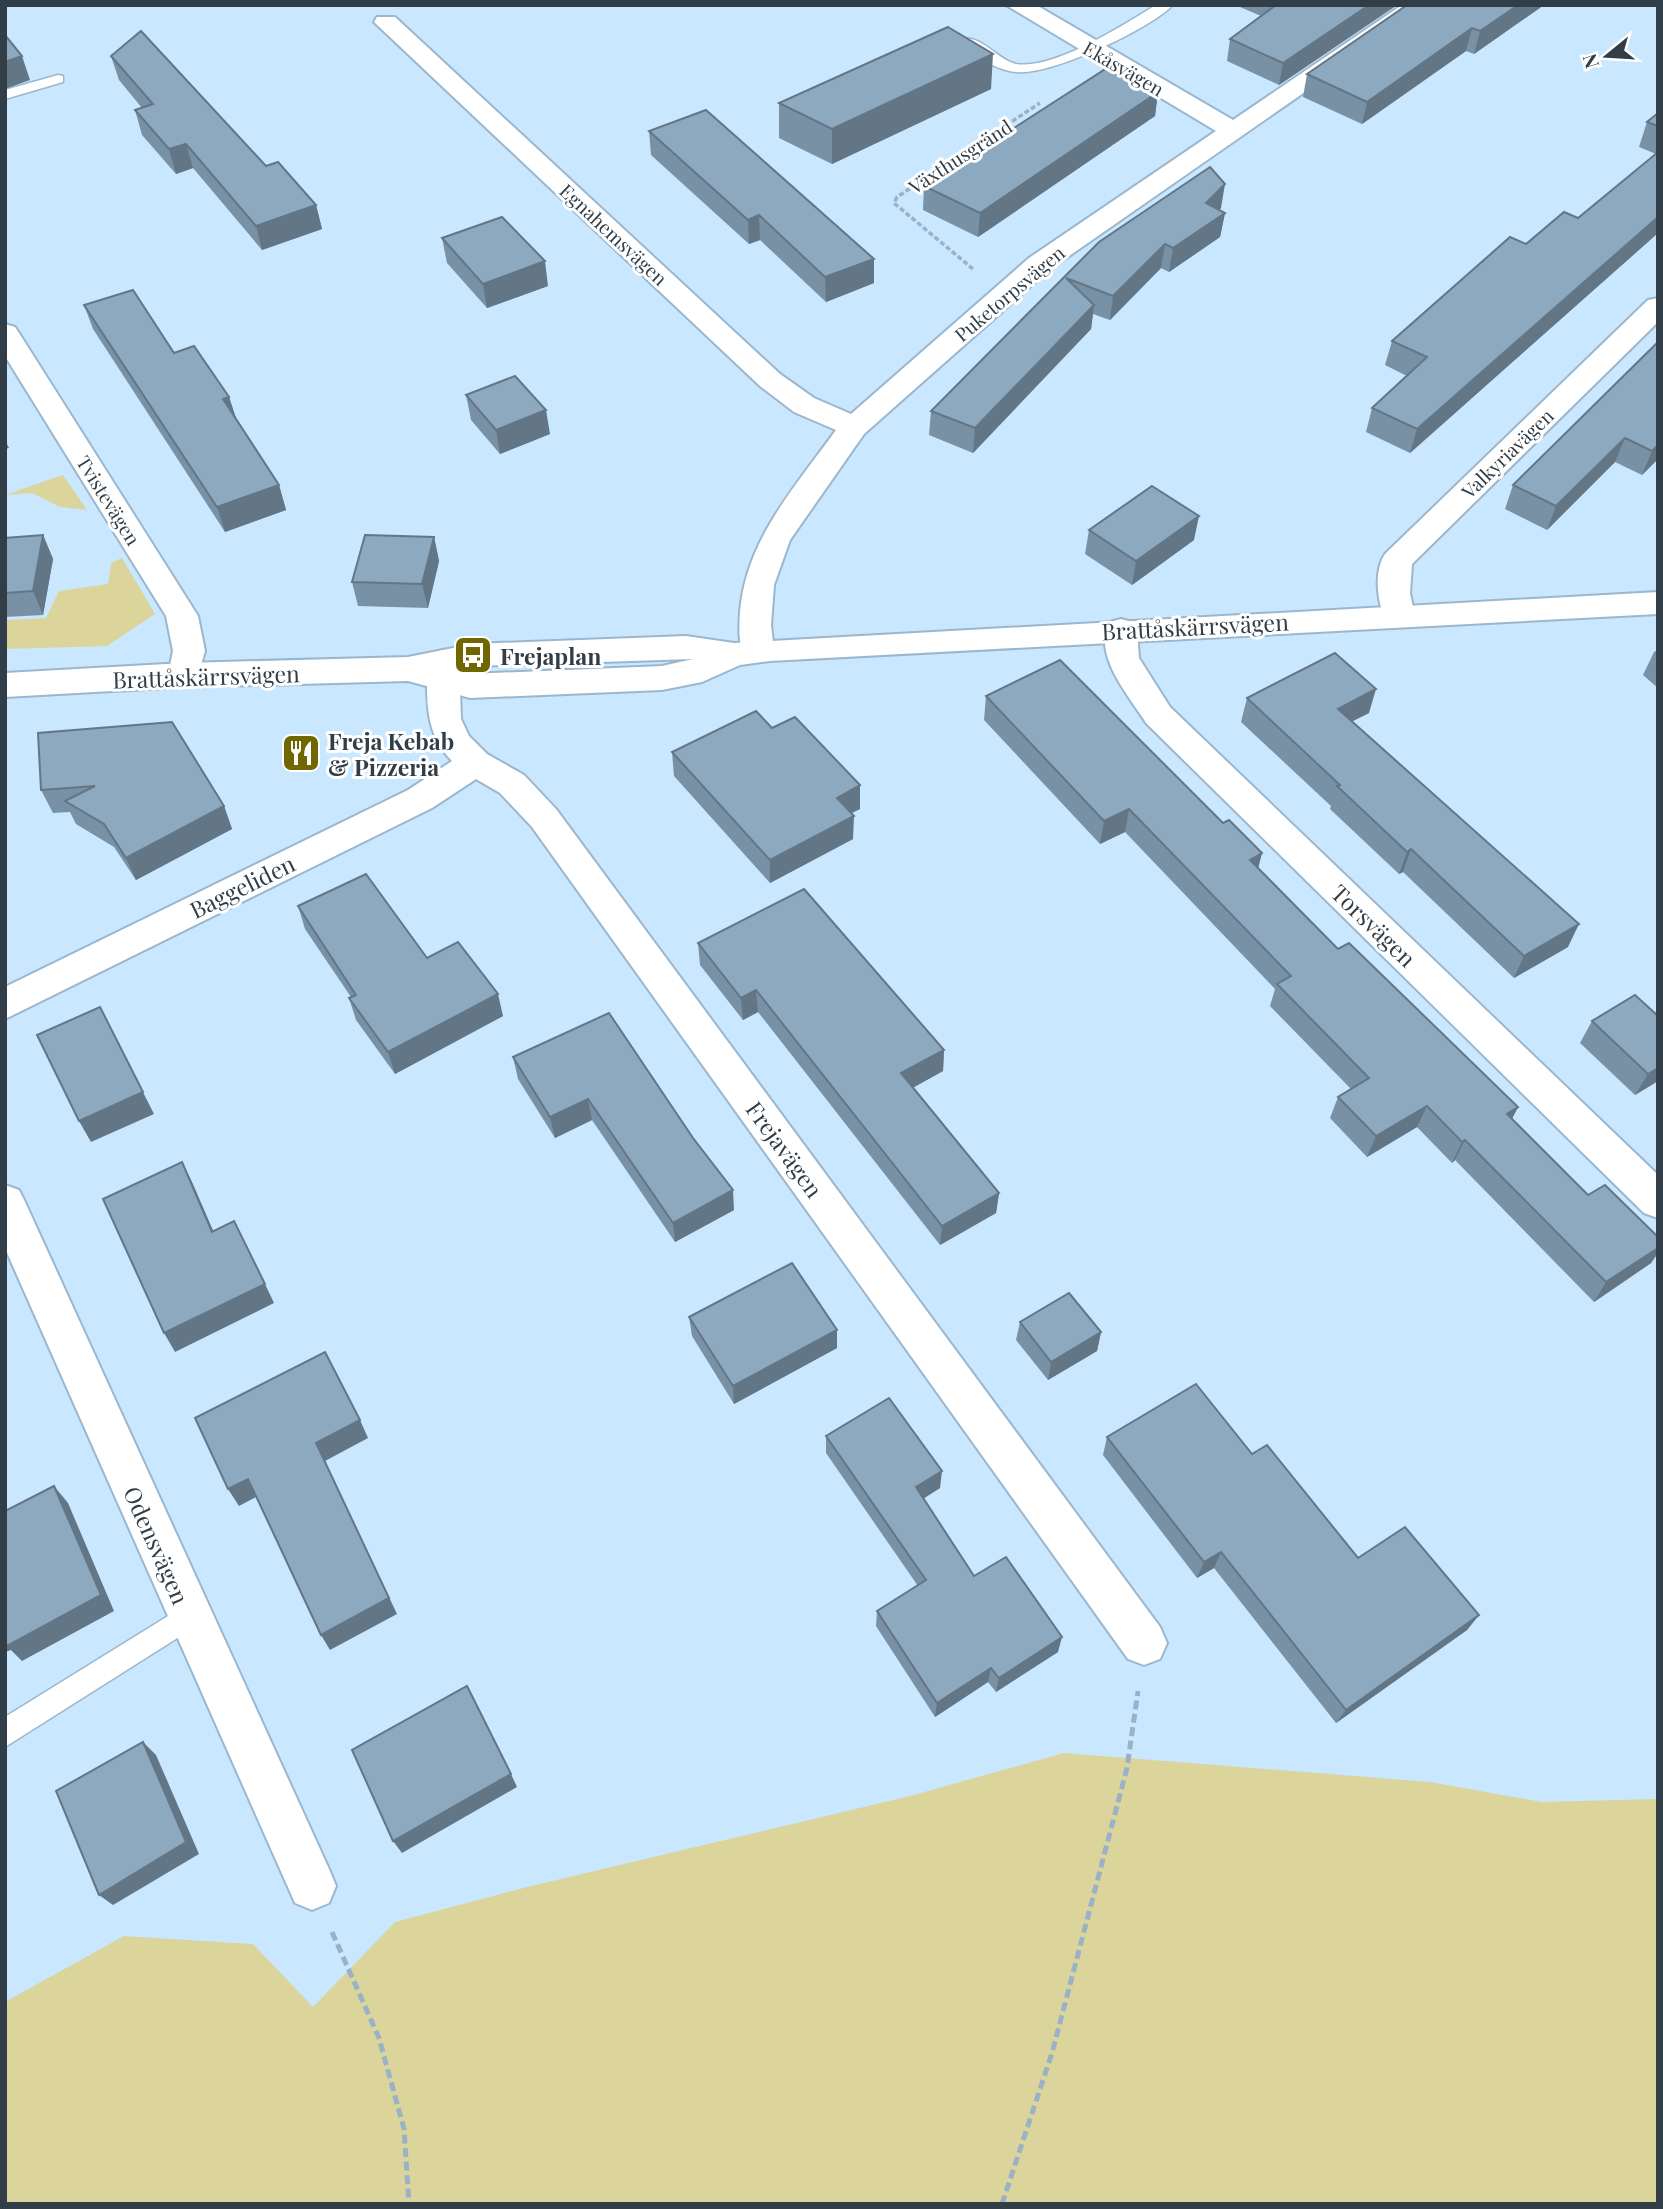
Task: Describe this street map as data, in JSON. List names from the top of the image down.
{
  "streets": {
    "street": [
      "Ekåsvägen",
      "Egnahemsvägen",
      "Puketorpsvägen",
      "Valkyriavägen",
      "Tvistevägen",
      "Brattåskärrsvägen",
      "Baggeliden",
      "Torsvägen",
      "Frejavägen",
      "Odensvägen"
    ],
    "path": ["Växthusgränd"]
  },
  "crossings": [
    ["Ekåsvägen", "Puketorpsvägen"],
    ["Växthusgränd", "Puketorpsvägen"],
    ["Egnahemsvägen", "Puketorpsvägen"],
    ["Puketorpsvägen", "Brattåskärrsvägen"],
    ["Valkyriavägen", "Brattåskärrsvägen"],
    ["Tvistevägen", "Brattåskärrsvägen"],
    ["Brattåskärrsvägen", "Torsvägen"],
    ["Brattåskärrsvägen", "Frejavägen"],
    ["Baggeliden", "Frejavägen"]
  ],
  "places": {
    "bus stop": ["Frejaplan"],
    "restaurant": ["Freja Kebab & Pizzeria"]
  },
  "north": "left"
}
